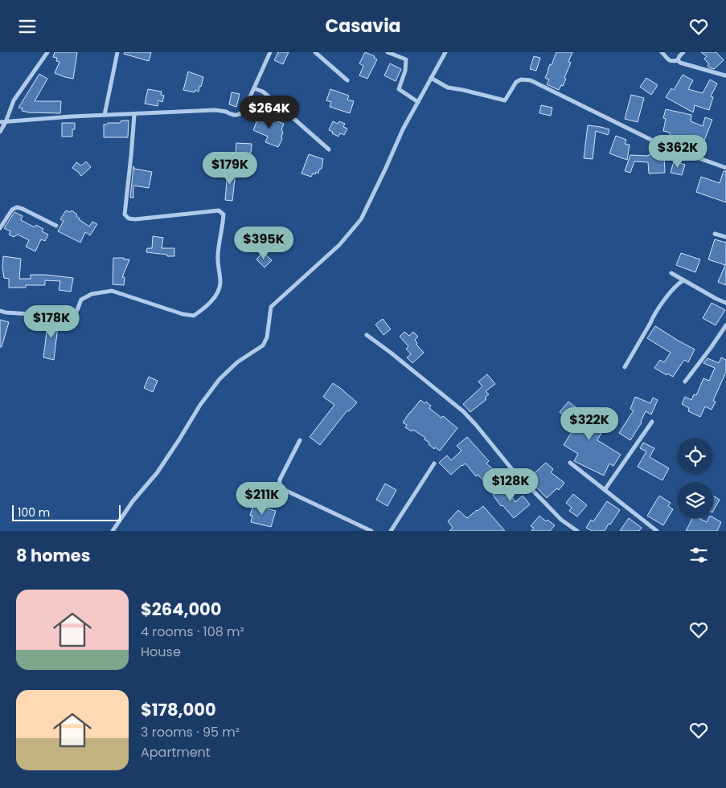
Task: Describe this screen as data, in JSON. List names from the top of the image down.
{
  "scale_bar": "100 m",
  "page": {
    "header": "Casavia",
    "price": [
      "$264K",
      "$362K",
      "$179K",
      "$395K",
      "$178K",
      "$322K",
      "$128K",
      "$211K"
    ],
    "scale": "100 m",
    "heading": "8 homes",
    "list": [
      {
        "name": "$264,000",
        "note": "4 rooms · 108 m² · House"
      },
      {
        "name": "$178,000",
        "note": "3 rooms · 95 m² · Apartment"
      }
    ]
  }
}
